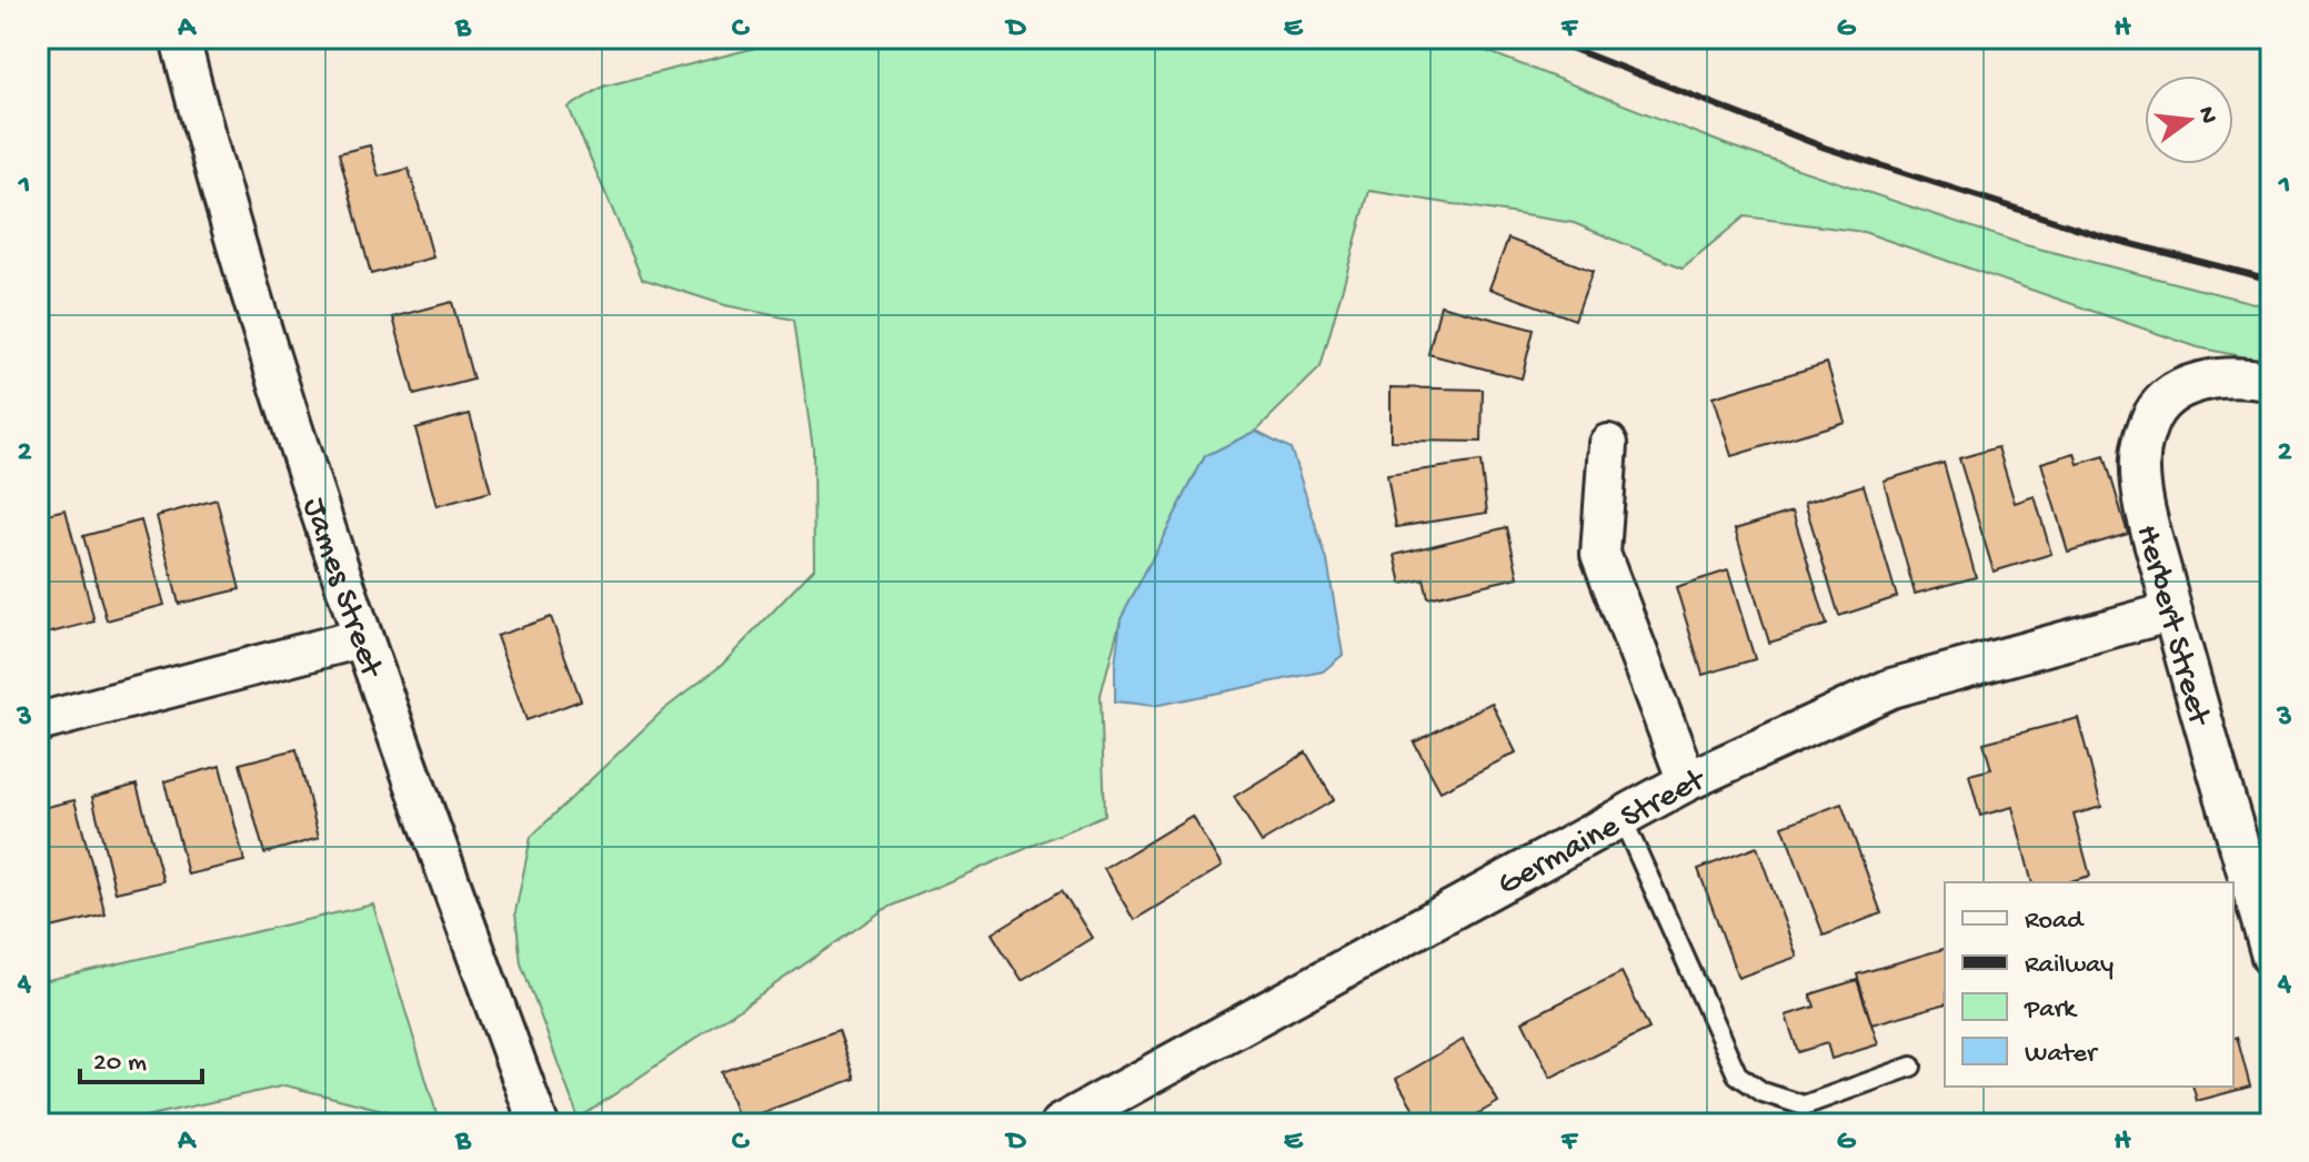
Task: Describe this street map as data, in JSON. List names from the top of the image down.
{
  "streets": {
    "street": ["James Street", "Herbert Street", "Germaine Street"]
  },
  "crossings": [
    ["Herbert Street", "Germaine Street"]
  ],
  "legend": [
    "Road",
    "Railway",
    "Park",
    "Water"
  ],
  "scale_bar": "20 m",
  "north": "right",
  "grid": {
    "columns": [
      "A",
      "B",
      "C",
      "D",
      "E",
      "F",
      "G",
      "H"
    ],
    "rows": [
      "1",
      "2",
      "3",
      "4"
    ]
  }
}
